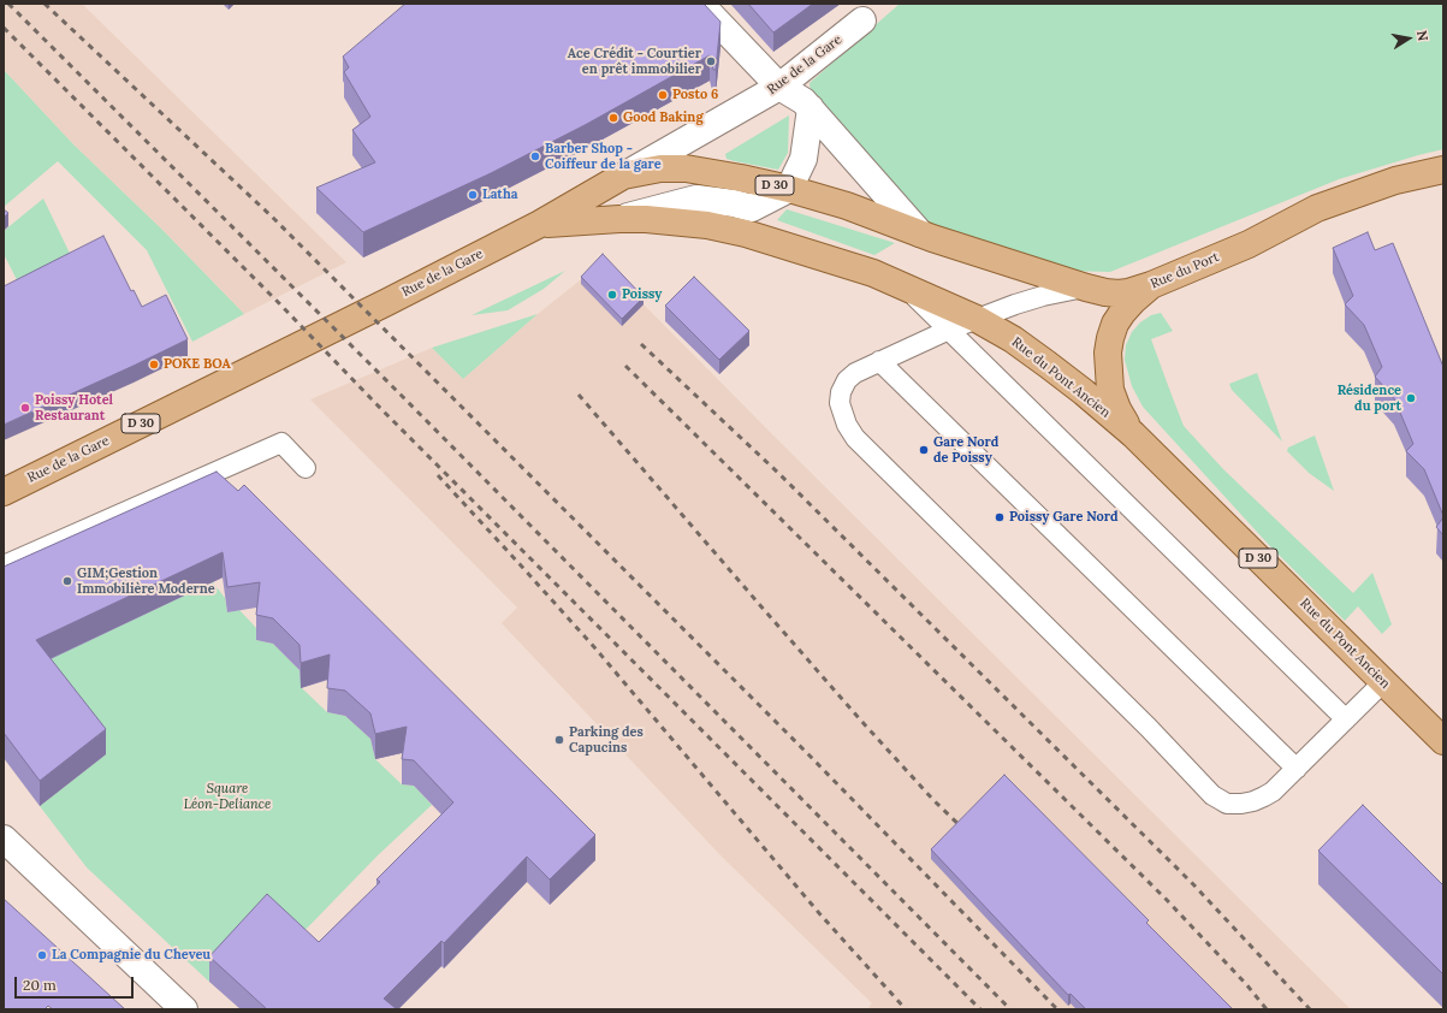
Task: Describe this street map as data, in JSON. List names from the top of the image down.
{
  "streets": {
    "main road": [
      "Rue de la Gare",
      "D 30",
      "Rue du Port",
      "Rue du Pont Ancien"
    ]
  },
  "crossings": [
    ["Rue de la Gare", "D 30"],
    ["Rue de la Gare", "Rue du Pont Ancien"],
    ["D 30", "Rue du Port"],
    ["D 30", "Rue du Pont Ancien"]
  ],
  "parks": ["Square Léon-Deliance"],
  "places": [
    "Ace Crédit - Courtier en prêt immobilier",
    "Posto 6",
    "Good Baking",
    "Barber Shop - Coiffeur de la gare",
    "Latha",
    "Poissy",
    "POKE BOA",
    "Résidence du port",
    "Poissy Hotel Restaurant",
    "Gare Nord de Poissy",
    "Poissy Gare Nord",
    "GIM;Gestion Immobilière Moderne",
    "Parking des Capucins",
    "La Compagnie du Cheveu"
  ],
  "scale_bar": "20 m",
  "north": "right"
}
